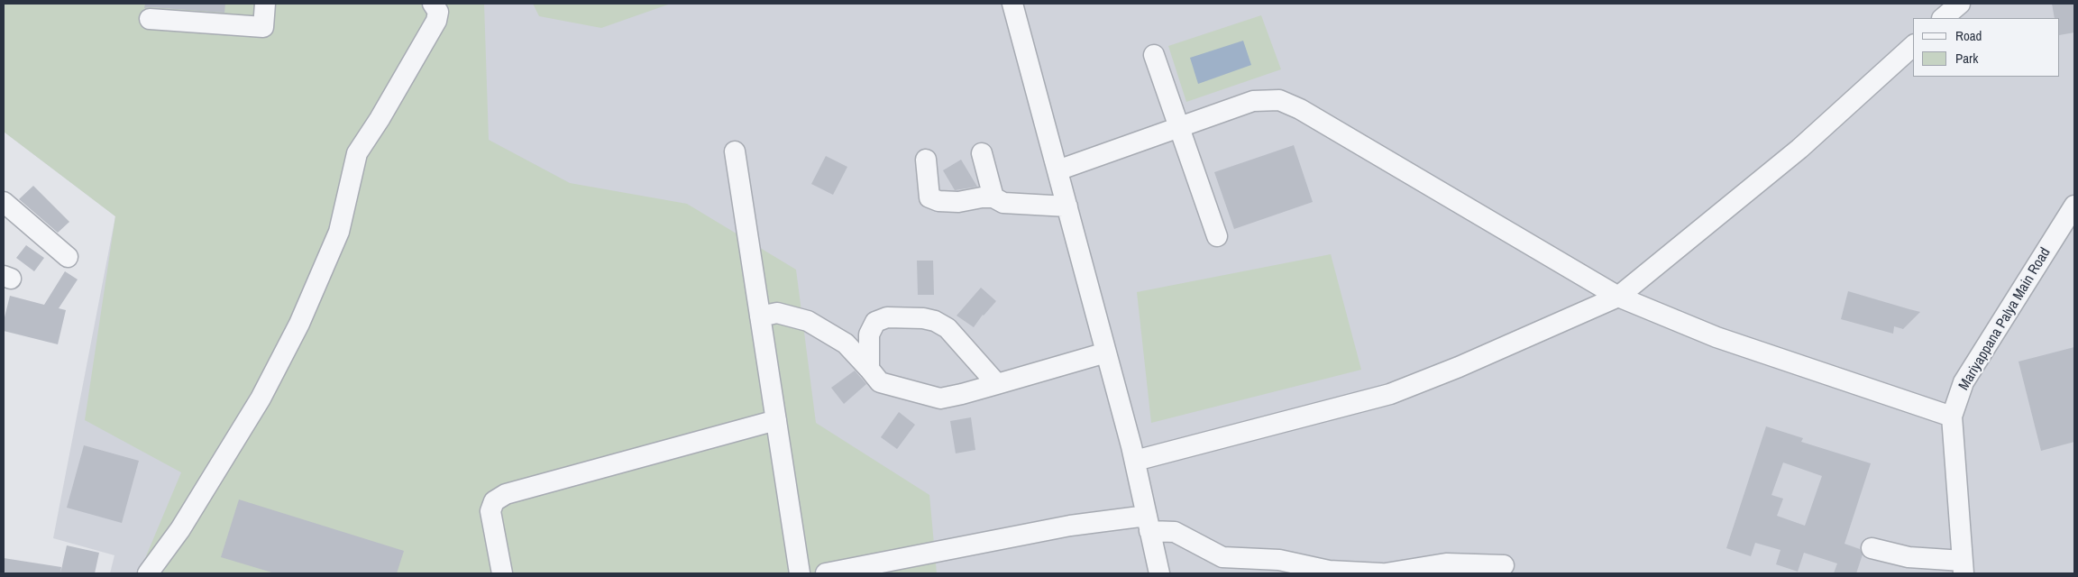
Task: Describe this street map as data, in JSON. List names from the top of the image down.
{
  "streets": {
    "street": ["Mariyappana Palya Main Road"]
  },
  "legend": ["Road", "Park"]
}
